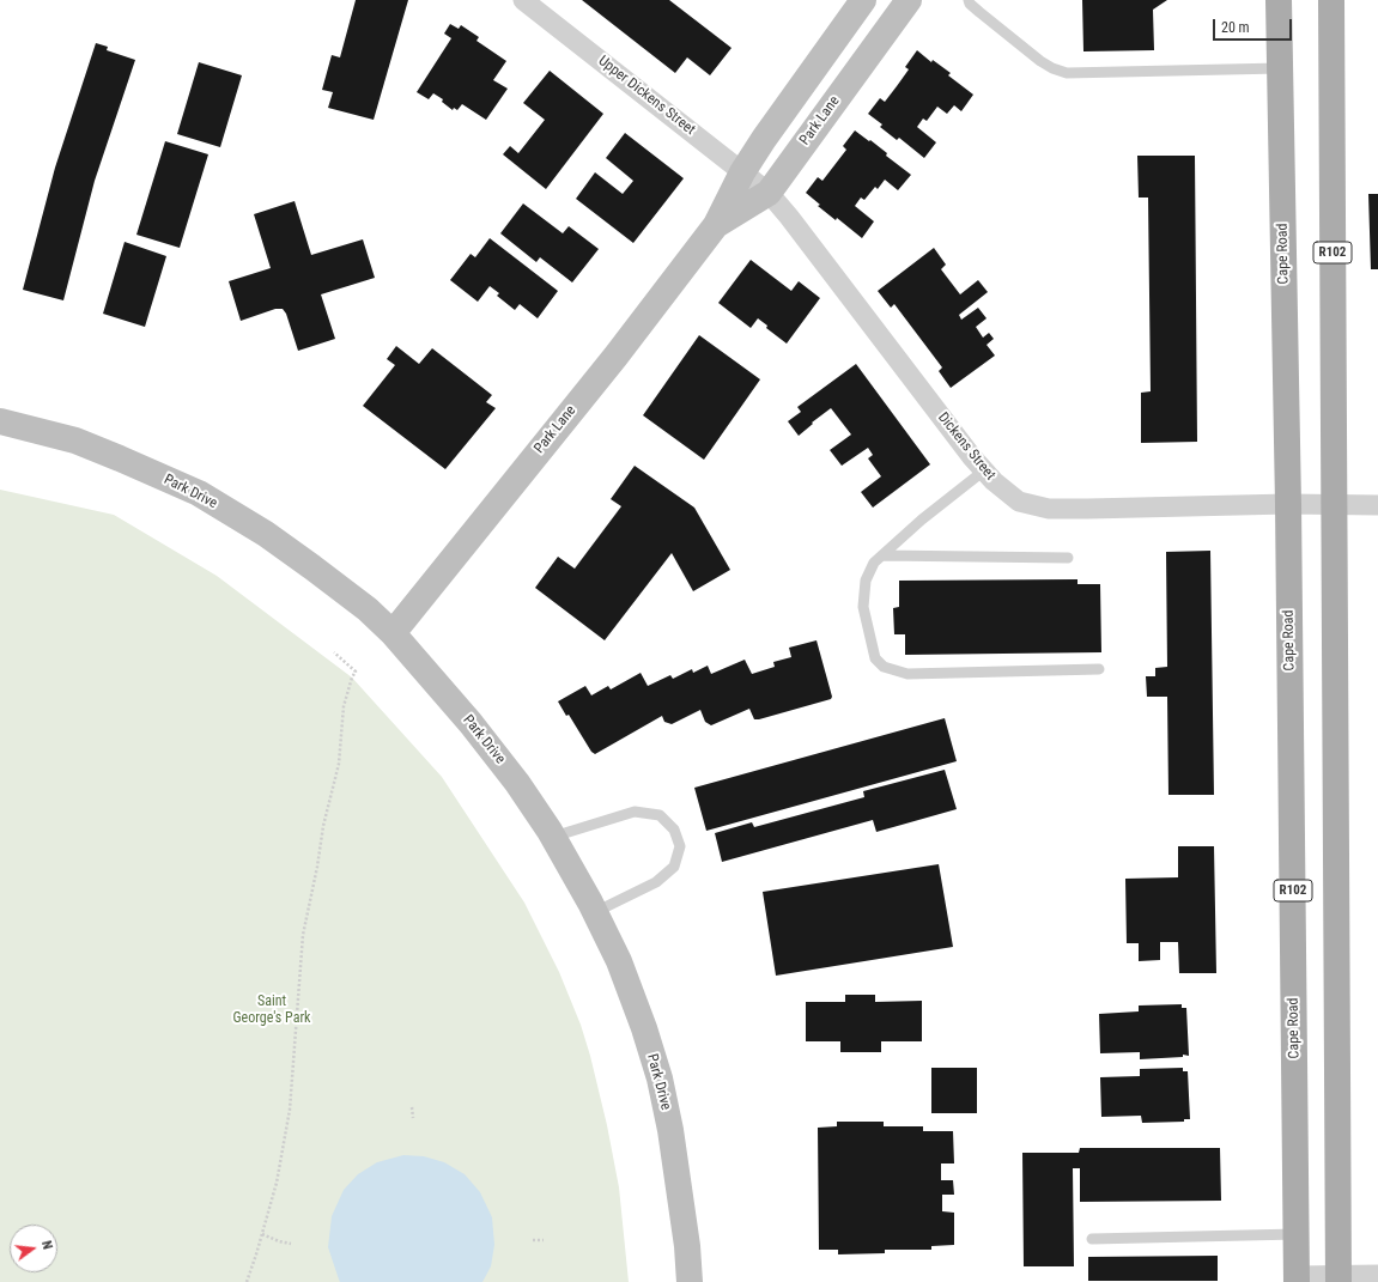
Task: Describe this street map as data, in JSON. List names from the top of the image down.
{
  "streets": {
    "main road": ["R102", "Cape Road"],
    "street": [
      "Upper Dickens Street",
      "Park Lane",
      "Dickens Street",
      "Park Drive"
    ]
  },
  "crossings": [
    ["Upper Dickens Street", "Park Lane"],
    ["Upper Dickens Street", "Dickens Street"],
    ["Park Lane", "Dickens Street"],
    ["Park Lane", "Park Drive"],
    ["R102", "Dickens Street"],
    ["Cape Road", "Dickens Street"]
  ],
  "parks": ["Saint George's Park"],
  "scale_bar": "20 m",
  "north": "right"
}
